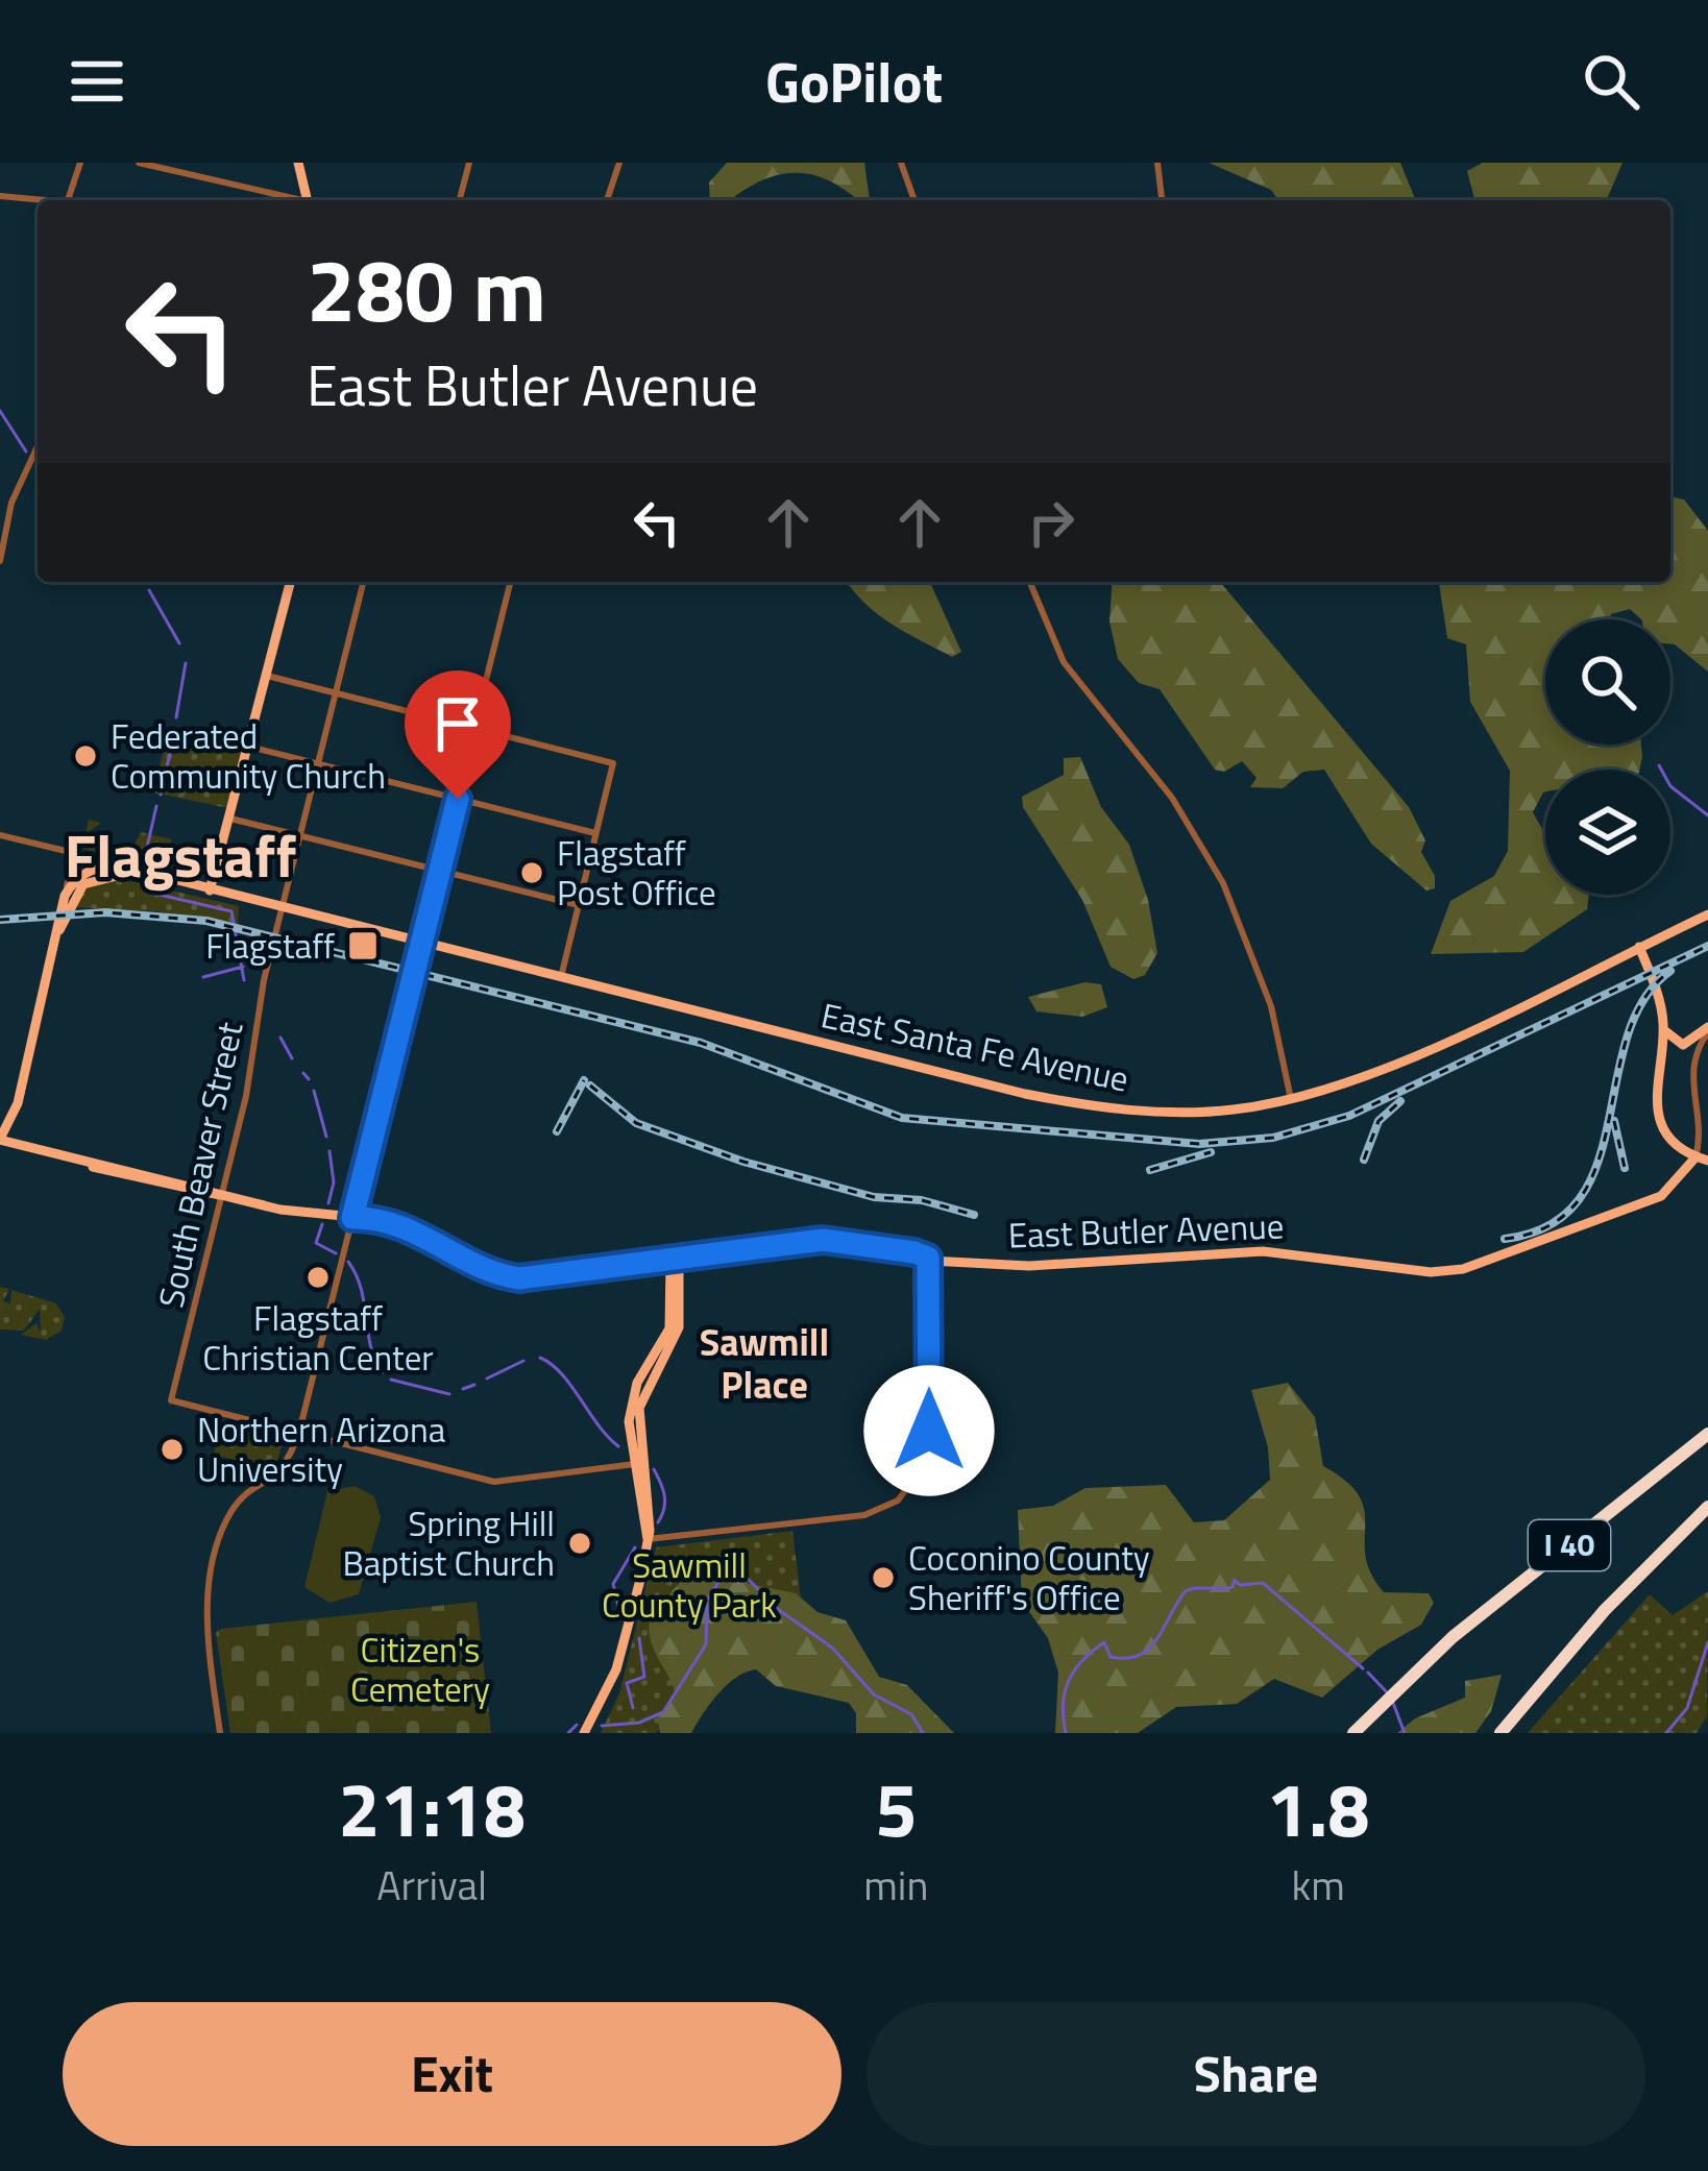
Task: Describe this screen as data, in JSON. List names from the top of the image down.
{
  "streets": {
    "highway": ["I 40"],
    "main road": ["East Santa Fe Avenue", "East Butler Avenue"],
    "street": ["South Beaver Street"]
  },
  "crossings": [
    ["East Santa Fe Avenue", "South Beaver Street"],
    ["South Beaver Street", "East Butler Avenue"]
  ],
  "districts": ["Flagstaff", "Sawmill Place"],
  "parks": ["Sawmill County Park", "Citizen's Cemetery"],
  "places": {
    "other": [
      "Federated Community Church",
      "Flagstaff Post Office",
      "Flagstaff Christian Center",
      "Northern Arizona University",
      "Spring Hill Baptist Church",
      "Coconino County Sheriff's Office"
    ],
    "transit": ["Flagstaff"]
  },
  "page": {
    "header": "GoPilot",
    "turn": ["280 m", "East Butler Avenue"],
    "eta": [
      "21:18",
      "Arrival",
      "5",
      "min",
      "1.8",
      "km"
    ],
    "buttons": ["Exit", "Share"]
  }
}
